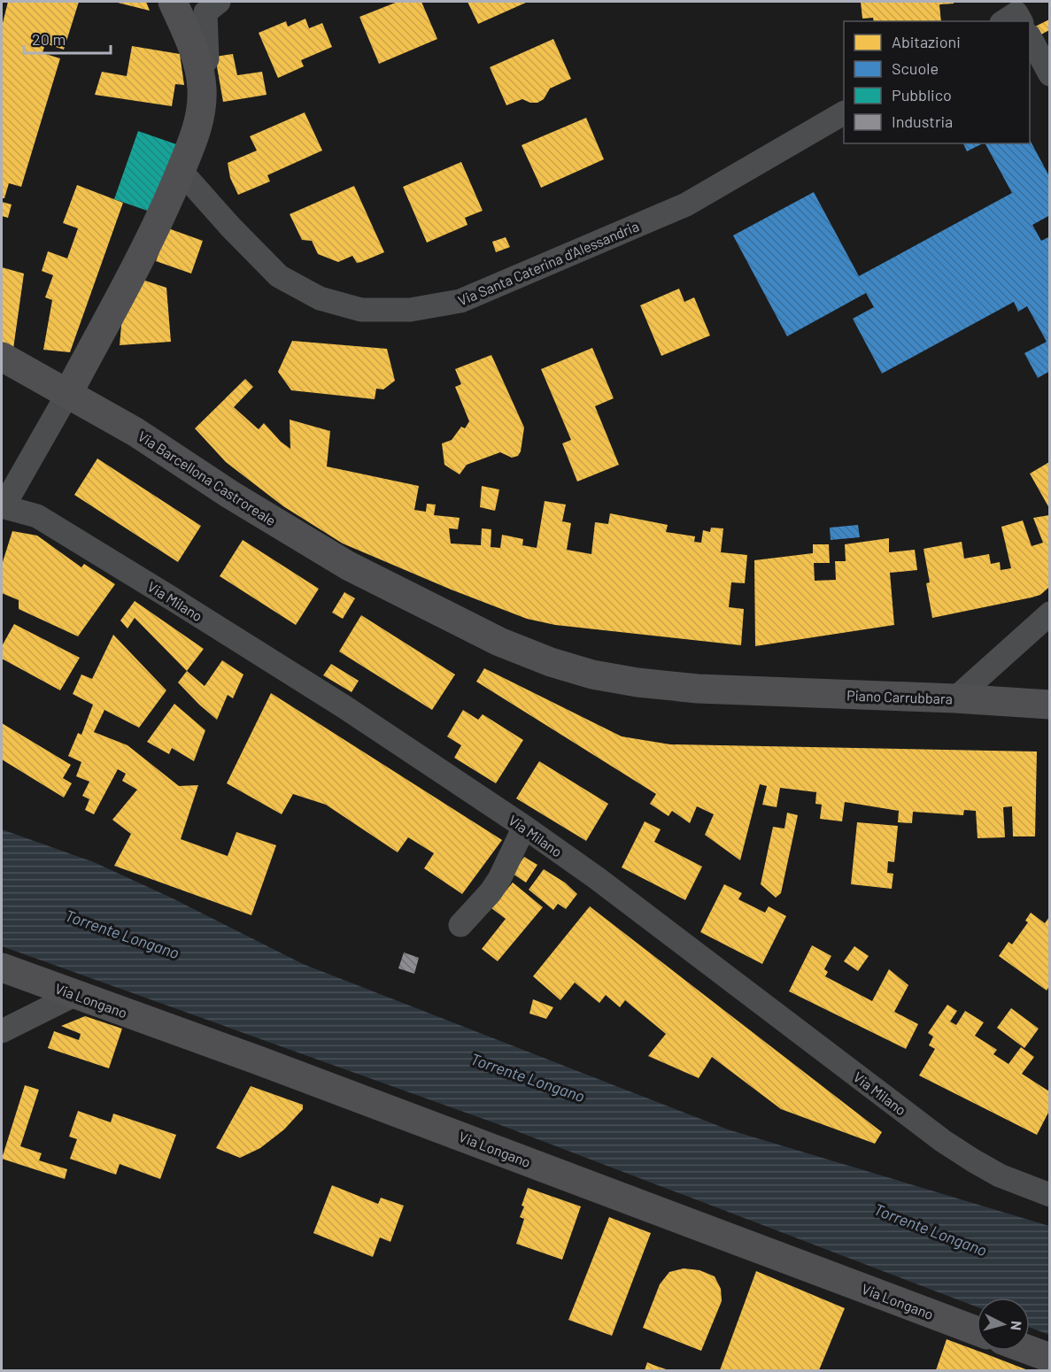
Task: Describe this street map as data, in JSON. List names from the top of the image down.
{
  "streets": {
    "street": [
      "Via Santa Caterina d'Alessandria",
      "Via Barcellona Castroreale",
      "Via Milano",
      "Piano Carrubbara",
      "Via Longano"
    ]
  },
  "crossings": [
    ["Via Barcellona Castroreale", "Piano Carrubbara"]
  ],
  "water": ["Torrente Longano"],
  "legend": [
    "Abitazioni",
    "Scuole",
    "Pubblico",
    "Industria"
  ],
  "scale_bar": "20 m",
  "north": "right"
}
